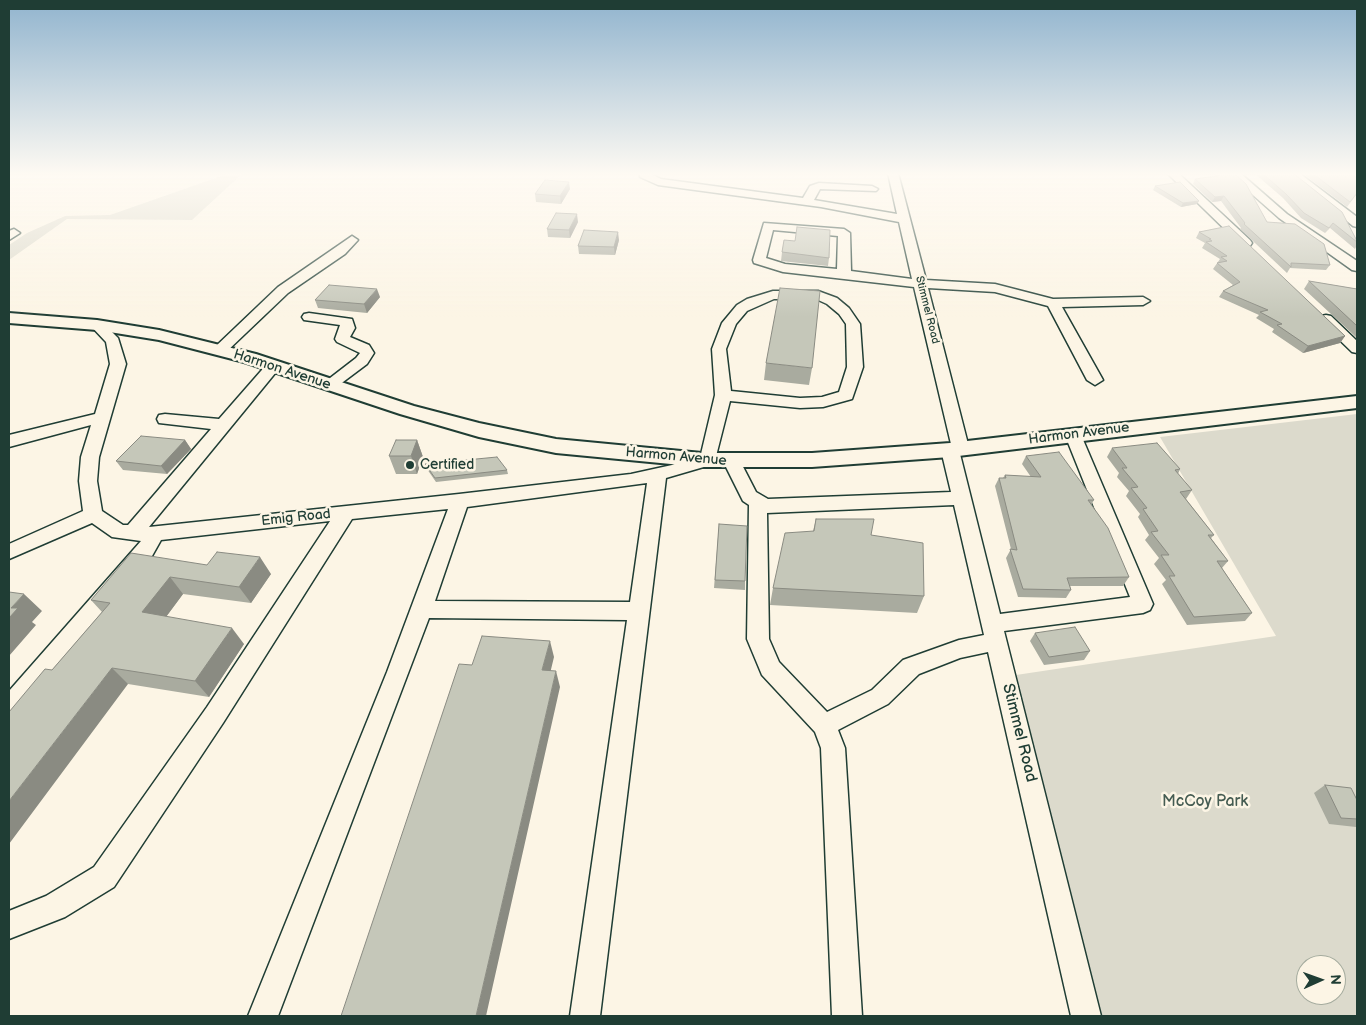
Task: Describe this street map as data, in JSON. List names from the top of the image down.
{
  "streets": {
    "main road": ["Harmon Avenue"],
    "street": ["Stimmel Road", "Emig Road"]
  },
  "crossings": [
    ["Stimmel Road", "Harmon Avenue"],
    ["Harmon Avenue", "Emig Road"]
  ],
  "parks": ["McCoy Park"],
  "places": ["Certified"],
  "north": "right"
}
